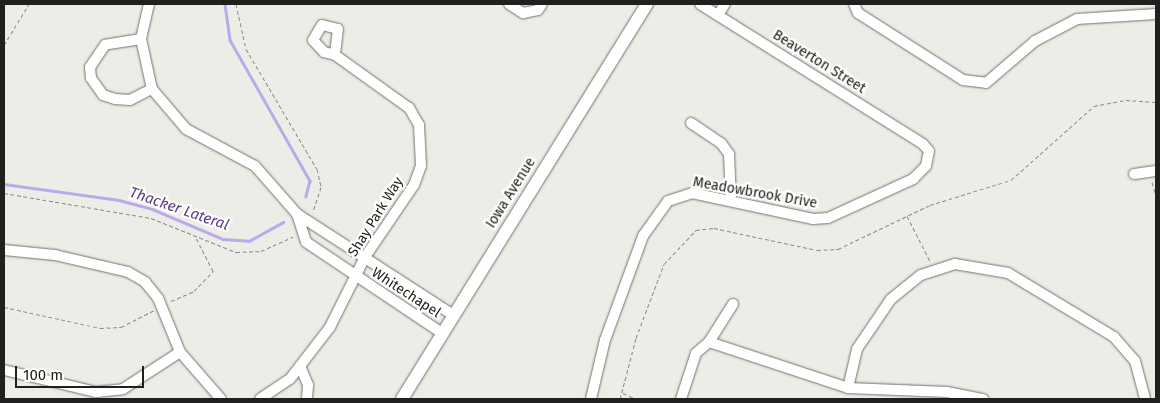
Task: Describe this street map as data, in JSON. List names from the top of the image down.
{
  "streets": {
    "street": [
      "Beaverton Street",
      "Iowa Avenue",
      "Meadowbrook Drive",
      "Shay Park Way",
      "Whitechapel"
    ]
  },
  "crossings": [
    ["Beaverton Street", "Meadowbrook Drive"],
    ["Iowa Avenue", "Whitechapel"],
    ["Shay Park Way", "Whitechapel"]
  ],
  "water": ["Thacker Lateral"],
  "scale_bar": "100 m"
}
